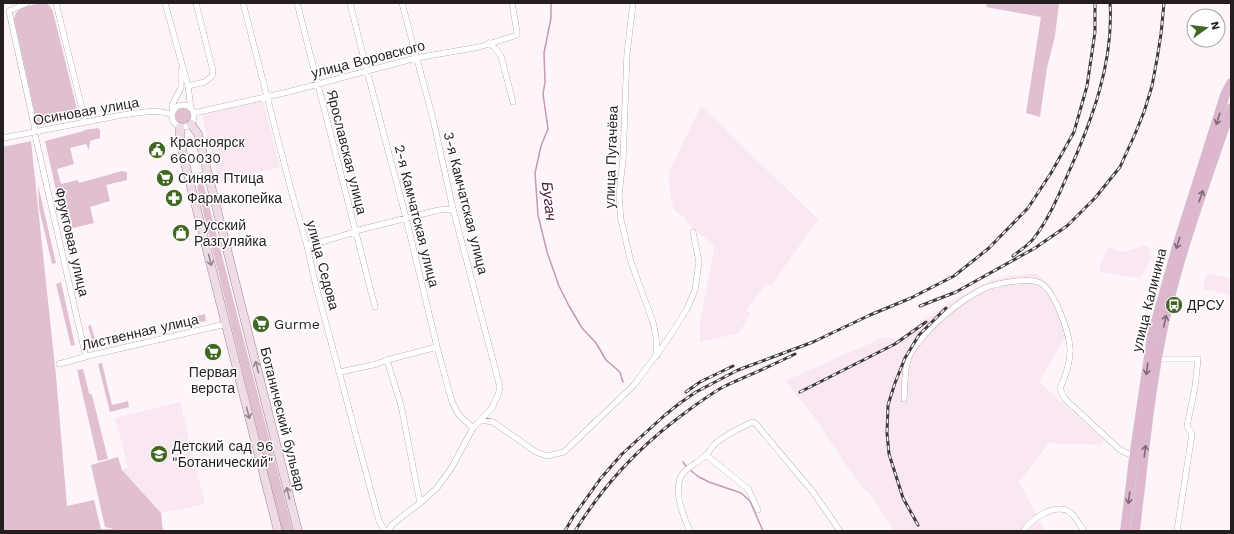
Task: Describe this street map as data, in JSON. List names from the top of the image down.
{
  "streets": {
    "main road": ["улица Калинина"],
    "street": [
      "улица Воровского",
      "Осиновая улица",
      "Ярославская улица",
      "улица Пугачёва",
      "3-я Камчатская улица",
      "2-я Камчатская улица",
      "Фруктовая улица",
      "улица Седова",
      "Лиственная улица",
      "Ботанический бульвар"
    ]
  },
  "crossings": [
    ["улица Воровского", "Осиновая улица"],
    ["улица Воровского", "Ярославская улица"],
    ["улица Воровского", "3-я Камчатская улица"],
    ["улица Воровского", "2-я Камчатская улица"],
    ["улица Воровского", "улица Седова"],
    ["улица Воровского", "Ботанический бульвар"],
    ["Осиновая улица", "Фруктовая улица"],
    ["Осиновая улица", "Ботанический бульвар"],
    ["Фруктовая улица", "Лиственная улица"]
  ],
  "water": ["Бугач"],
  "places": {
    "public building": ["Красноярск 660030"],
    "supermarket": ["Синяя Птица", "Gurme", "Первая верста"],
    "pharmacy": ["Фармакопейка"],
    "shop": ["Русский Разгуляйка"],
    "bus stop": ["ДРСУ"],
    "school or university": ["Детский сад 96 \"Ботанический\""]
  },
  "north": "right"
}
